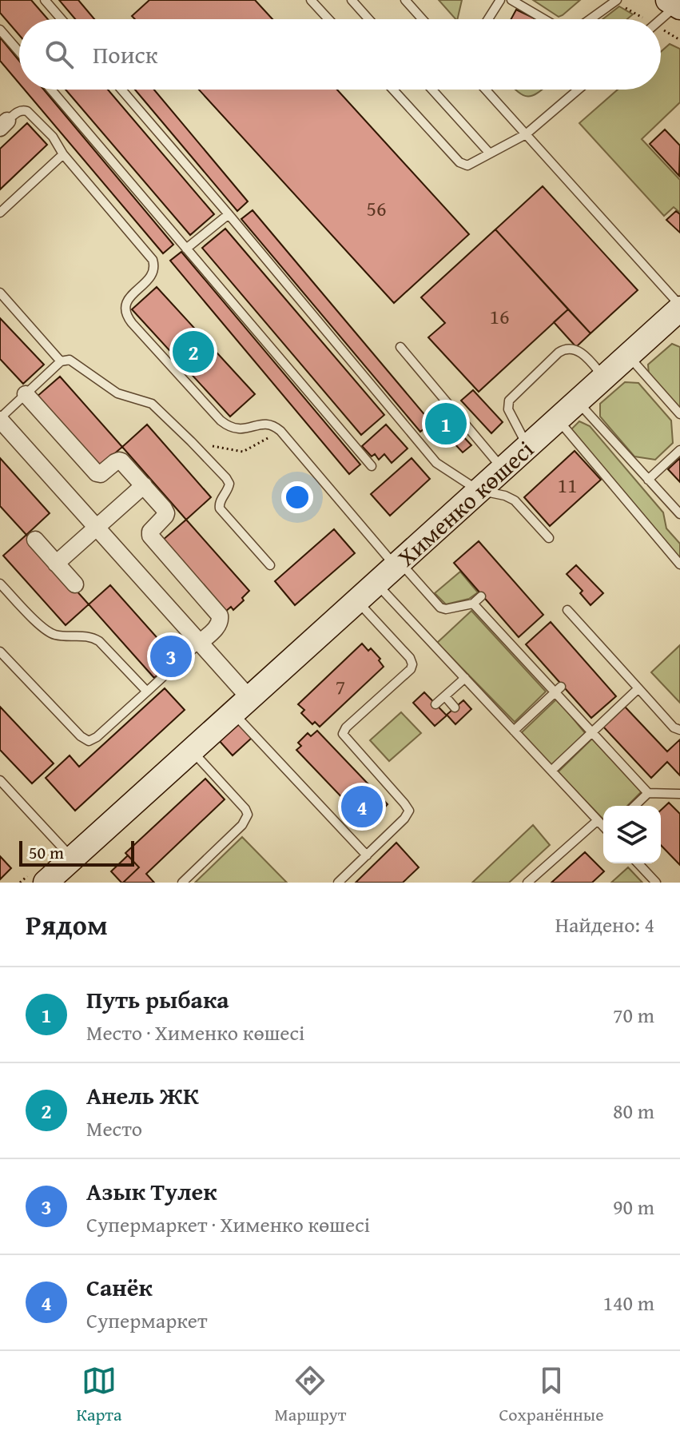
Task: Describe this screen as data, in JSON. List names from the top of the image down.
{
  "streets": {
    "main road": ["Хименко көшесі"]
  },
  "house_numbers": [
    "56",
    "16",
    "11",
    "7"
  ],
  "scale_bar": "50 m",
  "page": {
    "search": "Поиск",
    "pins": [
      "2",
      "1",
      "3",
      "4"
    ],
    "scale": "50 m",
    "heading": ["Рядом", "Найдено: 4"],
    "list": [
      {
        "mark": "1",
        "name": "Путь рыбака",
        "note": "Место · Хименко көшесі",
        "value": "70 m"
      },
      {
        "mark": "2",
        "name": "Анель ЖК",
        "note": "Место",
        "value": "80 m"
      },
      {
        "mark": "3",
        "name": "Азык Тулек",
        "note": "Супермаркет · Хименко көшесі",
        "value": "90 m"
      },
      {
        "mark": "4",
        "name": "Санёк",
        "note": "Супермаркет",
        "value": "140 m"
      }
    ],
    "nav": ["Карта", "Маршрут", "Сохранённые"]
  }
}
